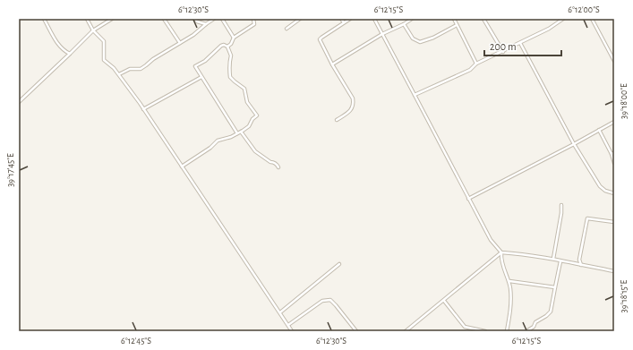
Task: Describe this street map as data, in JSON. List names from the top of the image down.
{
  "scale_bar": "200 m",
  "coordinates": [
    "6°12'30\"S",
    "6°12'15\"S",
    "6°12'00\"S",
    "39°18'00\"E",
    "39°17'45\"E",
    "39°18'15\"E",
    "6°12'45\"S"
  ]
}
